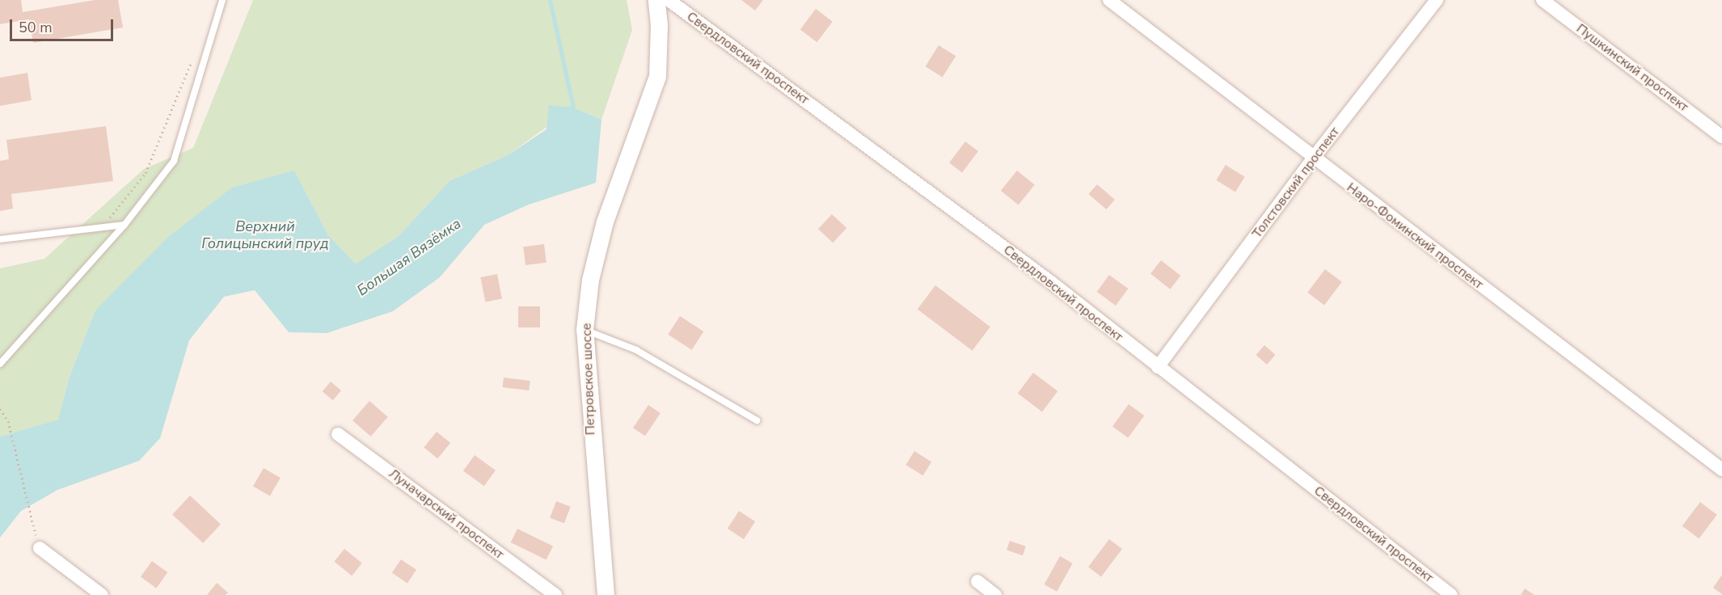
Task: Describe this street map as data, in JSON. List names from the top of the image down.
{
  "streets": {
    "street": [
      "Свердловский проспект",
      "Пушкинский проспект",
      "Толстовский проспект",
      "Наро-Фоминский проспект",
      "Петровское шоссе",
      "Луначарский проспект"
    ]
  },
  "crossings": [
    ["Свердловский проспект", "Толстовский проспект"],
    ["Толстовский проспект", "Наро-Фоминский проспект"]
  ],
  "water": ["Верхний Голицынский пруд", "Большая Вязёмка"],
  "scale_bar": "50 m"
}
